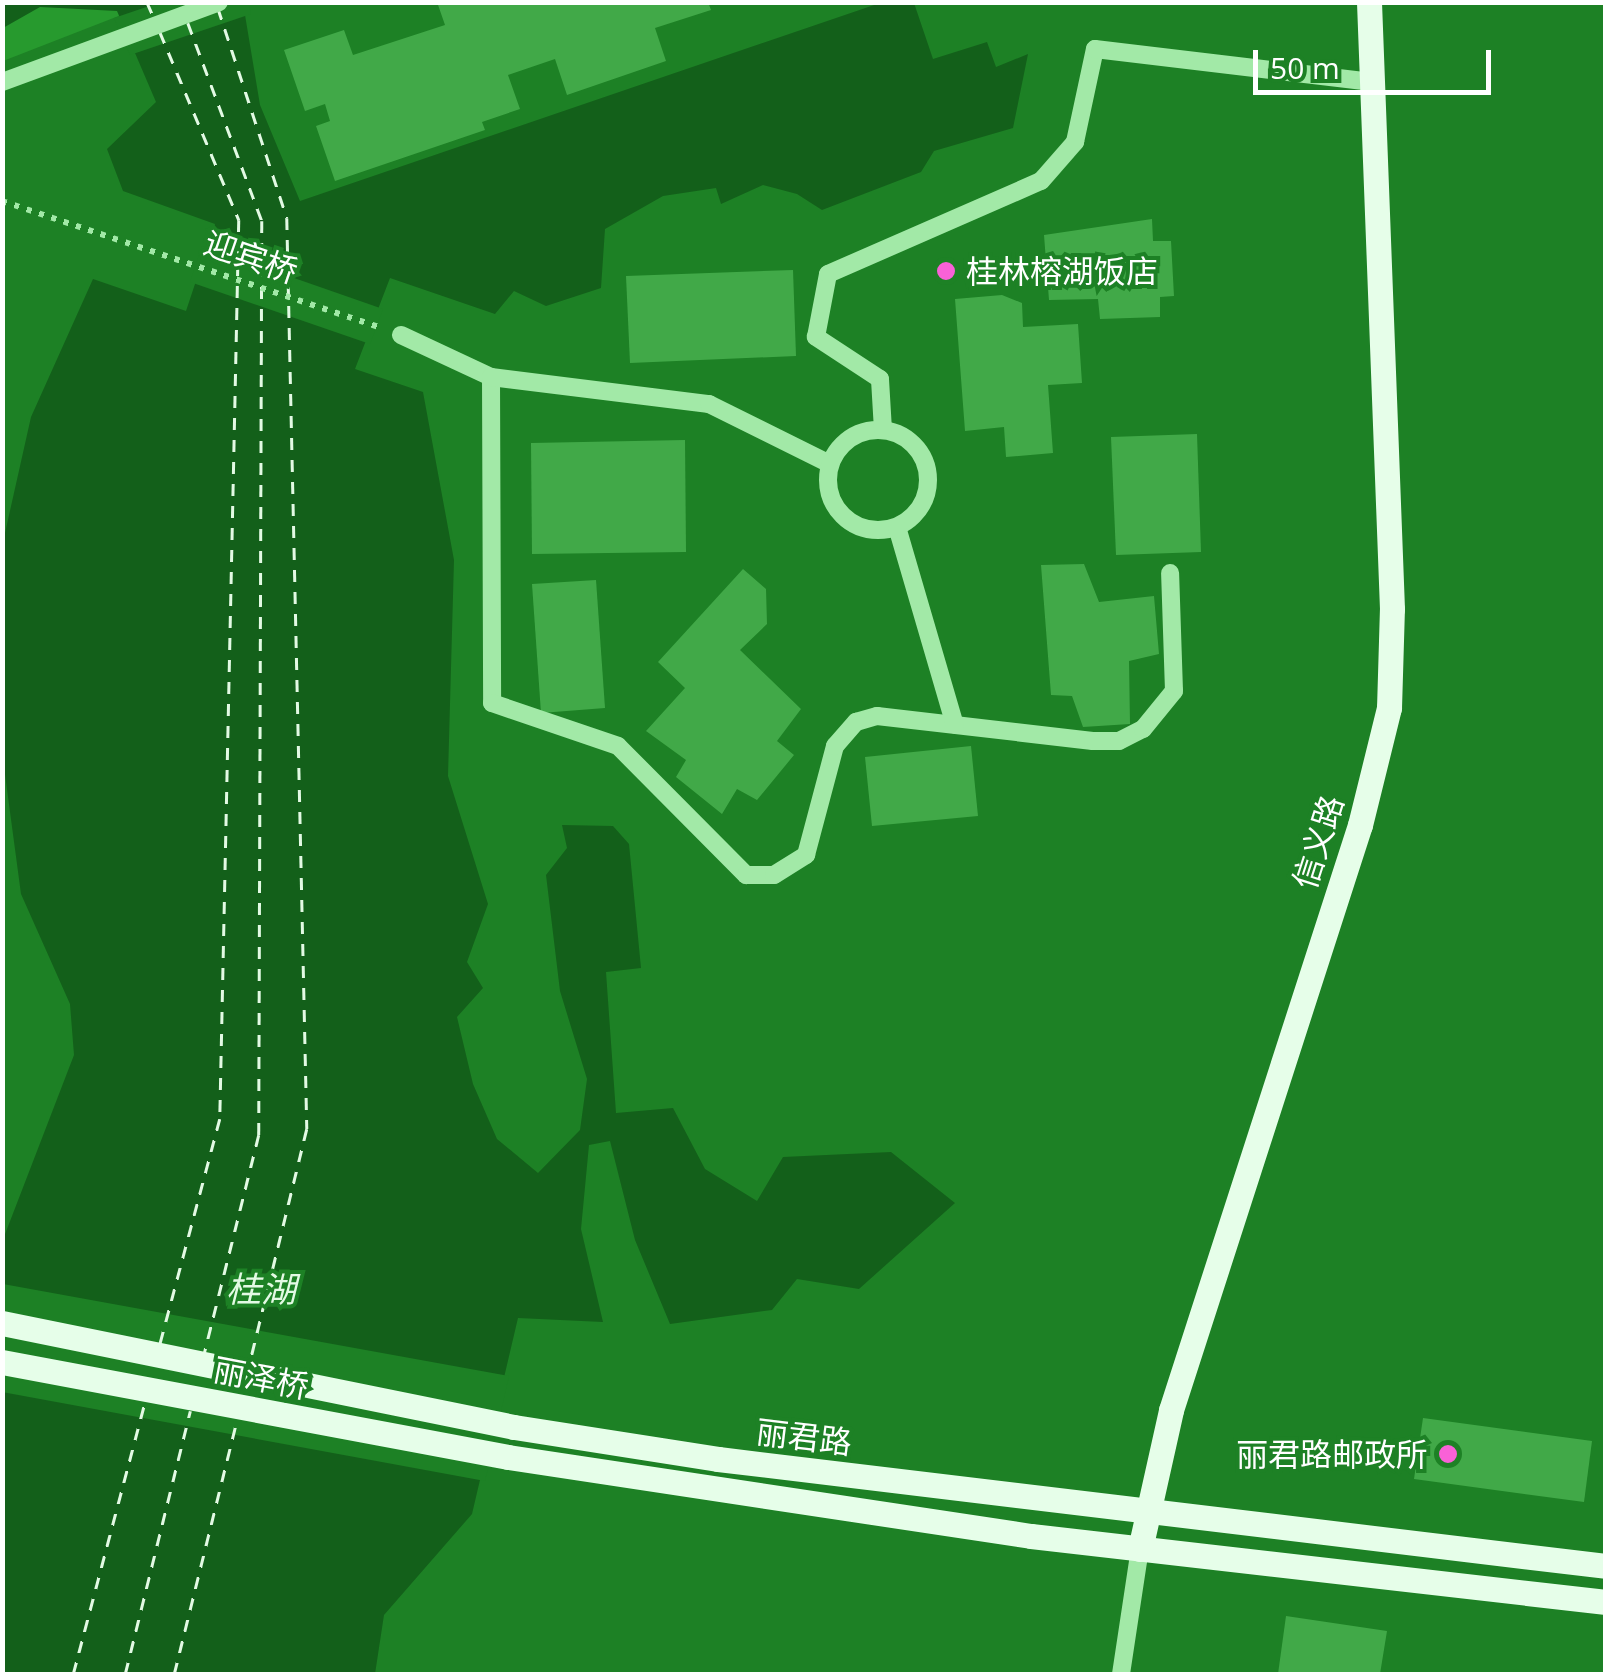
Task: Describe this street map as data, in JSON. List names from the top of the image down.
{
  "streets": {
    "main road": ["信义路", "丽泽桥", "丽君路"],
    "path": ["迎宾桥"]
  },
  "crossings": [
    ["信义路", "丽君路"],
    ["丽泽桥", "丽君路"]
  ],
  "water": ["桂湖"],
  "places": ["桂林榕湖饭店", "丽君路邮政所"],
  "scale_bar": "50 m"
}
